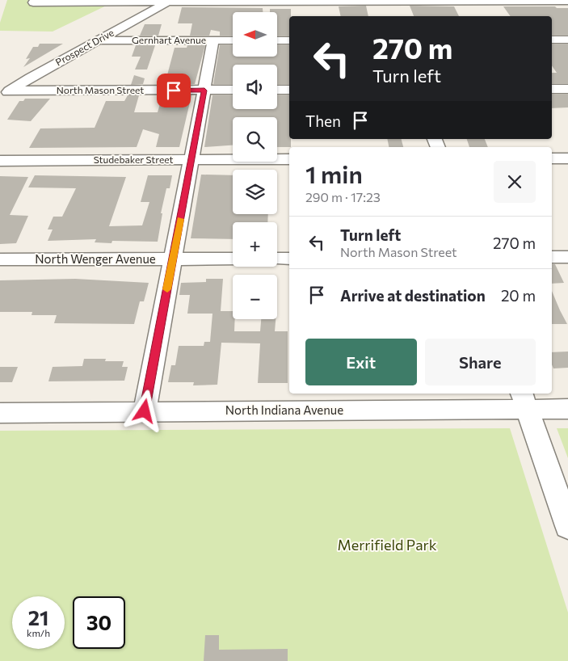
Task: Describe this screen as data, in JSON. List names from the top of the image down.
{
  "streets": {
    "street": [
      "Gernhart Avenue",
      "Prospect Drive",
      "North Mason Street",
      "Studebaker Street",
      "North Wenger Avenue",
      "North Indiana Avenue"
    ]
  },
  "crossings": [
    ["Gernhart Avenue", "Prospect Drive"],
    ["Prospect Drive", "North Mason Street"]
  ],
  "parks": ["Merrifield Park"],
  "north": "left",
  "page": {
    "map_buttons": ["+", "−"],
    "turn": ["270 m", "Turn left"],
    "then": "Then",
    "heading": ["1 min", "290 m · 17:23"],
    "list": [
      {
        "name": "Turn left",
        "note": "North Mason Street",
        "value": "270 m"
      },
      {
        "name": "Arrive at destination",
        "value": "20 m"
      }
    ],
    "buttons": ["Exit", "Share"],
    "speed": "21 km/h",
    "limit": "30"
  }
}
